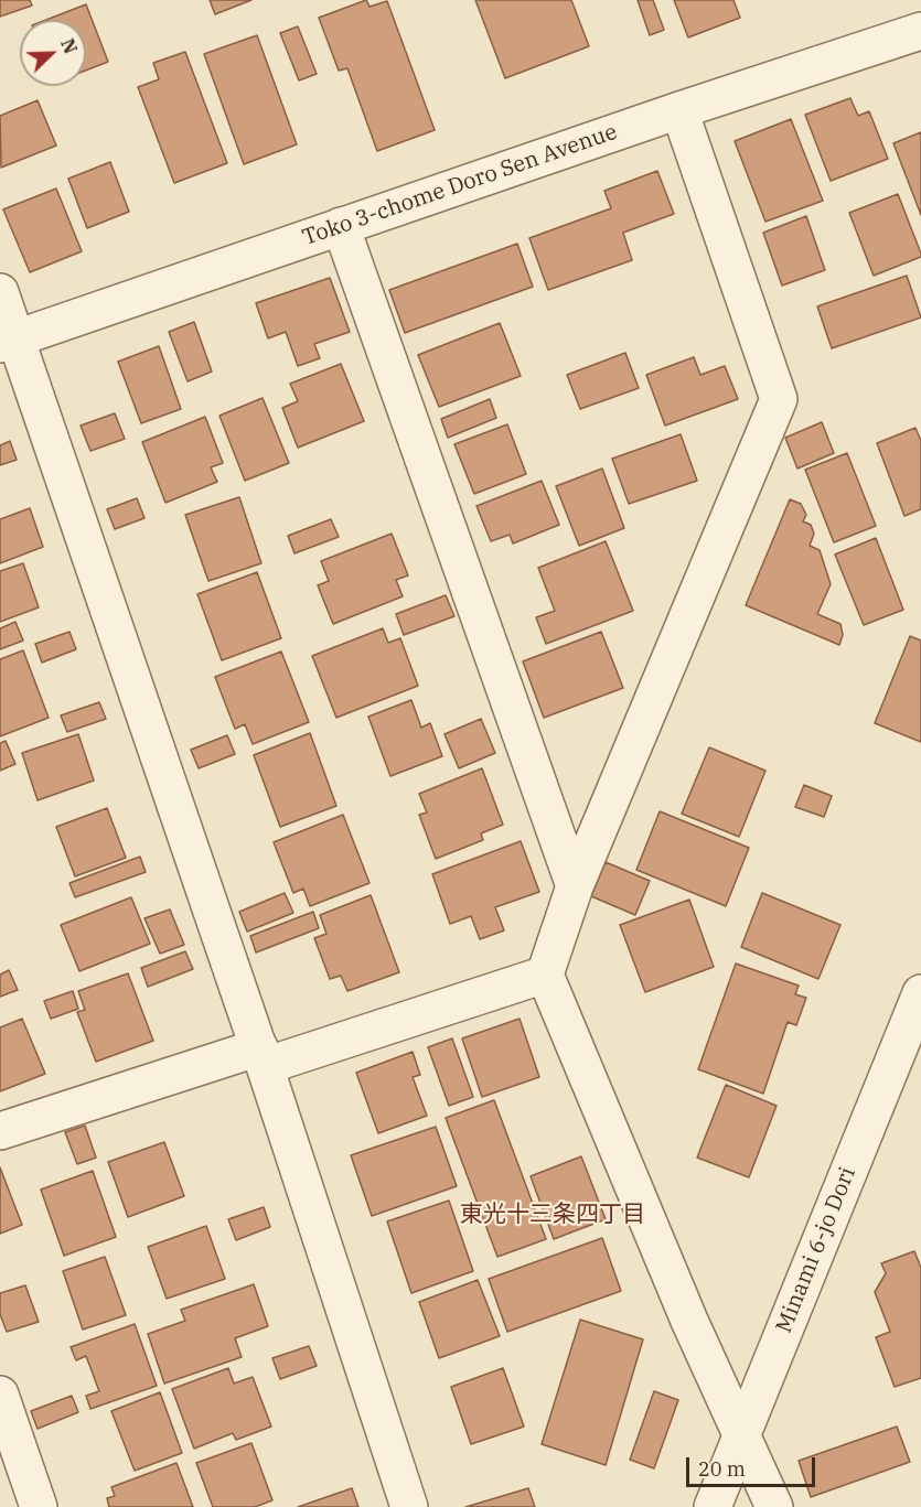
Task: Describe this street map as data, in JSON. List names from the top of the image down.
{
  "streets": {
    "street": ["Toko 3-chome Doro Sen Avenue", "Minami 6-jo Dori"]
  },
  "districts": ["東光十三条四丁目"],
  "scale_bar": "20 m",
  "north": "top right"
}
